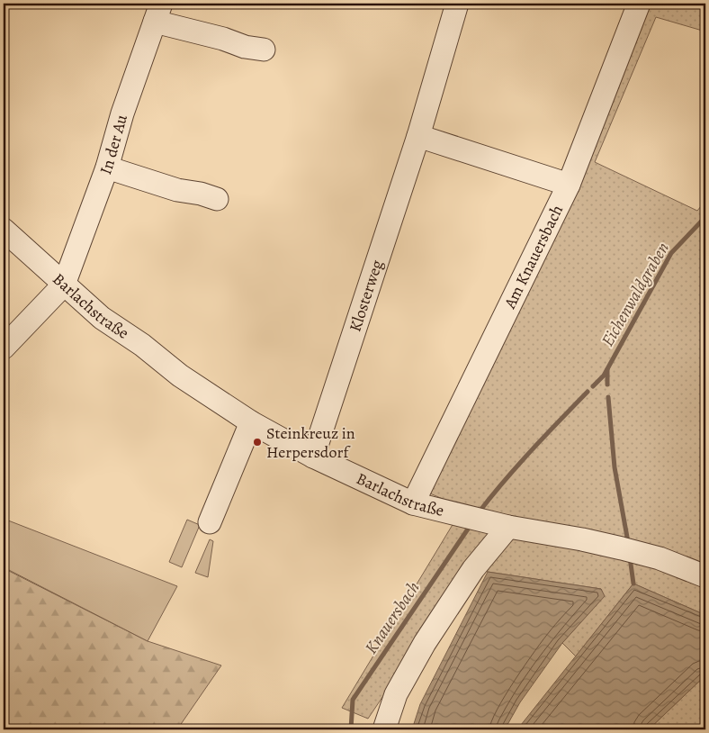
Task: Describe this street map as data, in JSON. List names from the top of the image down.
{
  "streets": {
    "street": [
      "In der Au",
      "Am Knauersbach",
      "Klosterweg",
      "Barlachstraße"
    ]
  },
  "crossings": [
    ["In der Au", "Barlachstraße"],
    ["Am Knauersbach", "Barlachstraße"],
    ["Klosterweg", "Barlachstraße"]
  ],
  "water": ["Eichenwaldgraben", "Knauersbach"],
  "places": ["Steinkreuz in Herpersdorf"]
}
